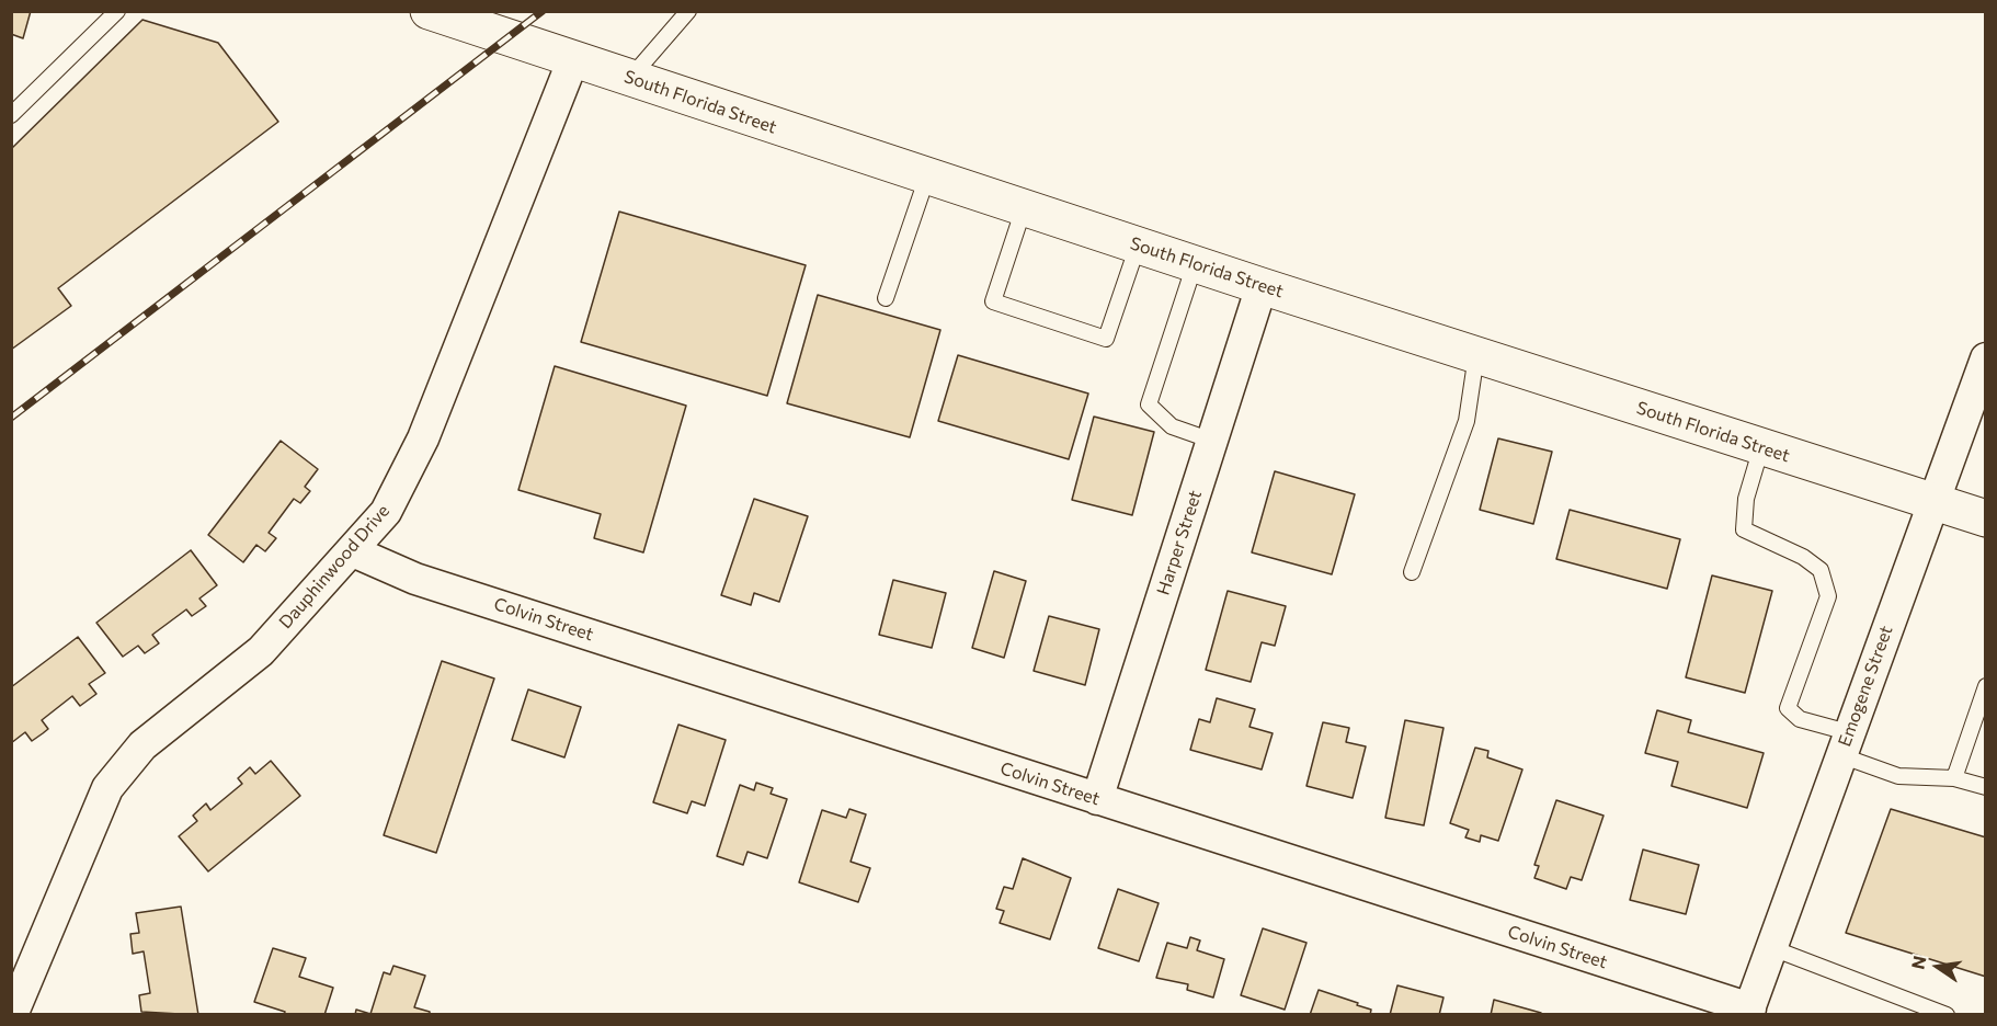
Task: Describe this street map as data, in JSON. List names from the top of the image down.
{
  "streets": {
    "street": [
      "South Florida Street",
      "Harper Street",
      "Dauphinwood Drive",
      "Colvin Street",
      "Emogene Street"
    ]
  },
  "crossings": [
    ["South Florida Street", "Harper Street"],
    ["South Florida Street", "Dauphinwood Drive"],
    ["South Florida Street", "Emogene Street"],
    ["Harper Street", "Colvin Street"],
    ["Dauphinwood Drive", "Colvin Street"],
    ["Colvin Street", "Emogene Street"]
  ],
  "north": "left"
}
